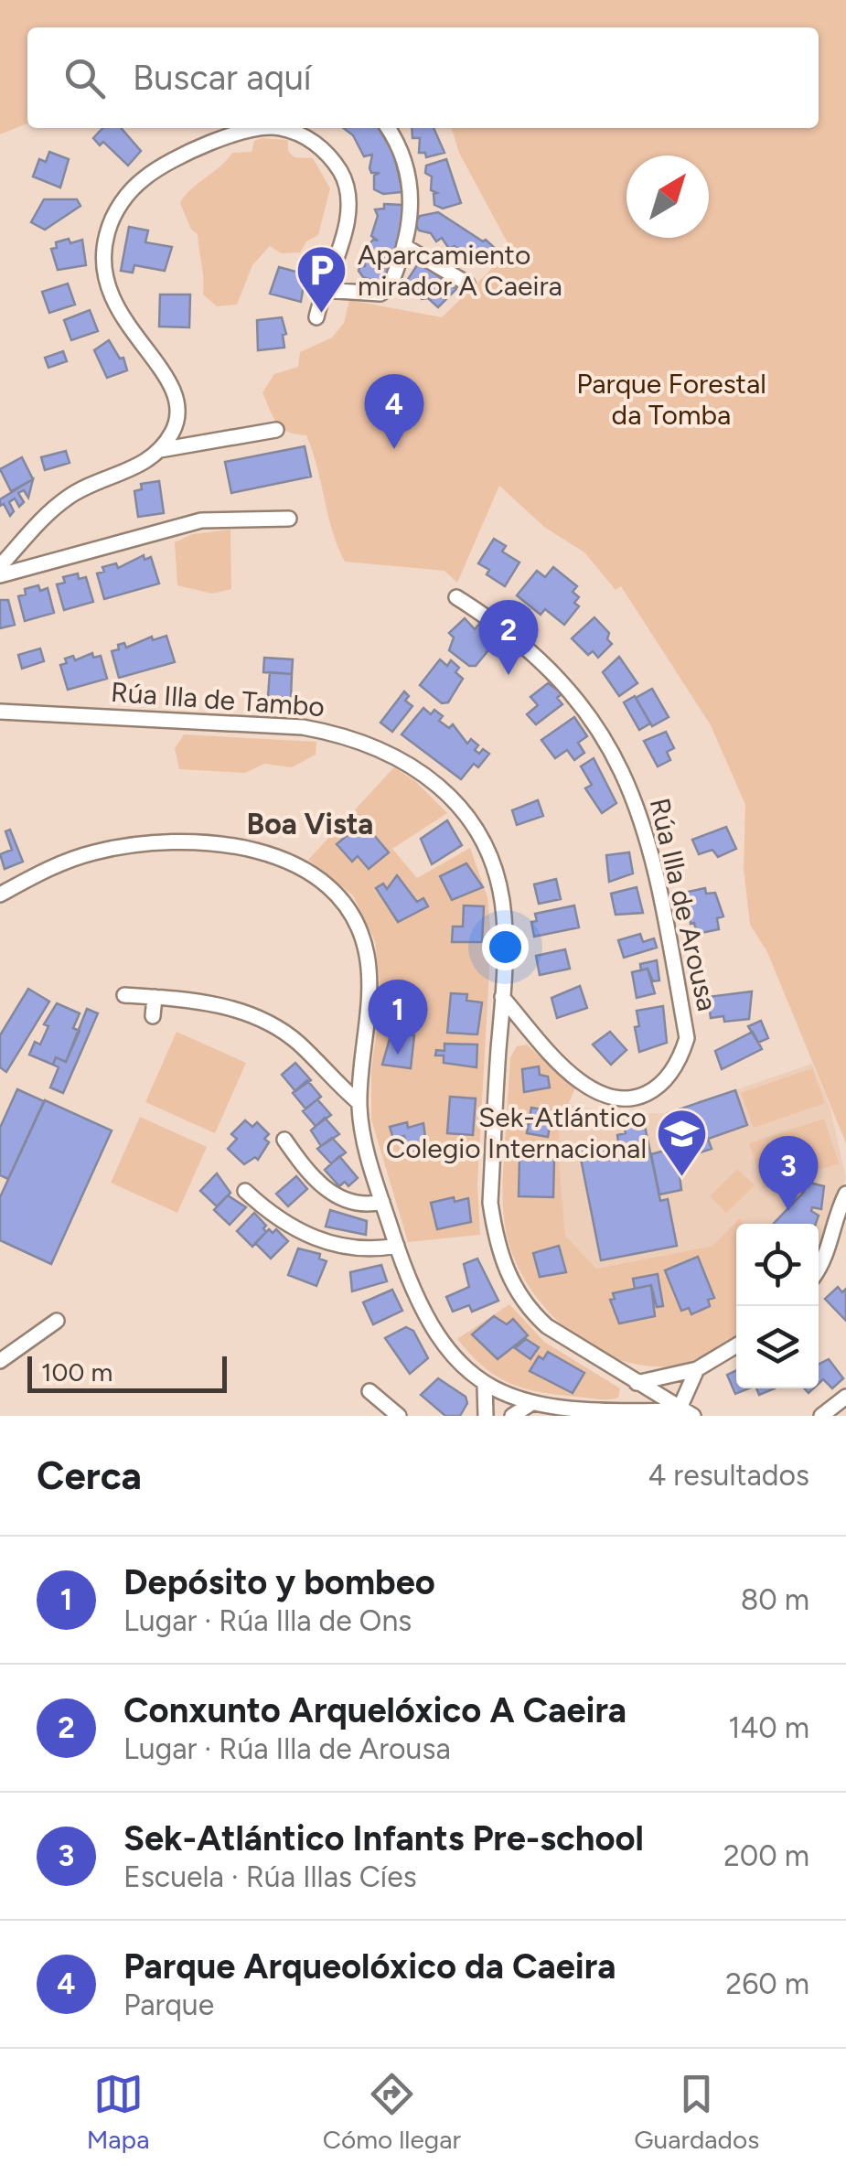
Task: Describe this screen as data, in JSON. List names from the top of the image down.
{
  "streets": {
    "street": ["Rúa Illa de Tambo", "Rúa Illa de Arousa"]
  },
  "crossings": [
    ["Rúa Illa de Tambo", "Rúa Illa de Arousa"]
  ],
  "districts": ["Boa Vista"],
  "parks": ["Parque Forestal da Tomba"],
  "places": {
    "parking": ["Aparcamiento mirador A Caeira"],
    "school or university": ["Sek-Atlántico Colegio Internacional"]
  },
  "scale_bar": "100 m",
  "north": "top right",
  "page": {
    "search": "Buscar aquí",
    "pins": [
      "4",
      "2",
      "1",
      "3"
    ],
    "scale": "100 m",
    "heading": ["Cerca", "4 resultados"],
    "list": [
      {
        "mark": "1",
        "name": "Depósito y bombeo",
        "note": "Lugar · Rúa Illa de Ons",
        "value": "80 m"
      },
      {
        "mark": "2",
        "name": "Conxunto Arquelóxico A Caeira",
        "note": "Lugar · Rúa Illa de Arousa",
        "value": "140 m"
      },
      {
        "mark": "3",
        "name": "Sek-Atlántico Infants Pre-school",
        "note": "Escuela · Rúa Illas Cíes",
        "value": "200 m"
      },
      {
        "mark": "4",
        "name": "Parque Arqueolóxico da Caeira",
        "note": "Parque",
        "value": "260 m"
      }
    ],
    "nav": ["Mapa", "Cómo llegar", "Guardados"]
  }
}
